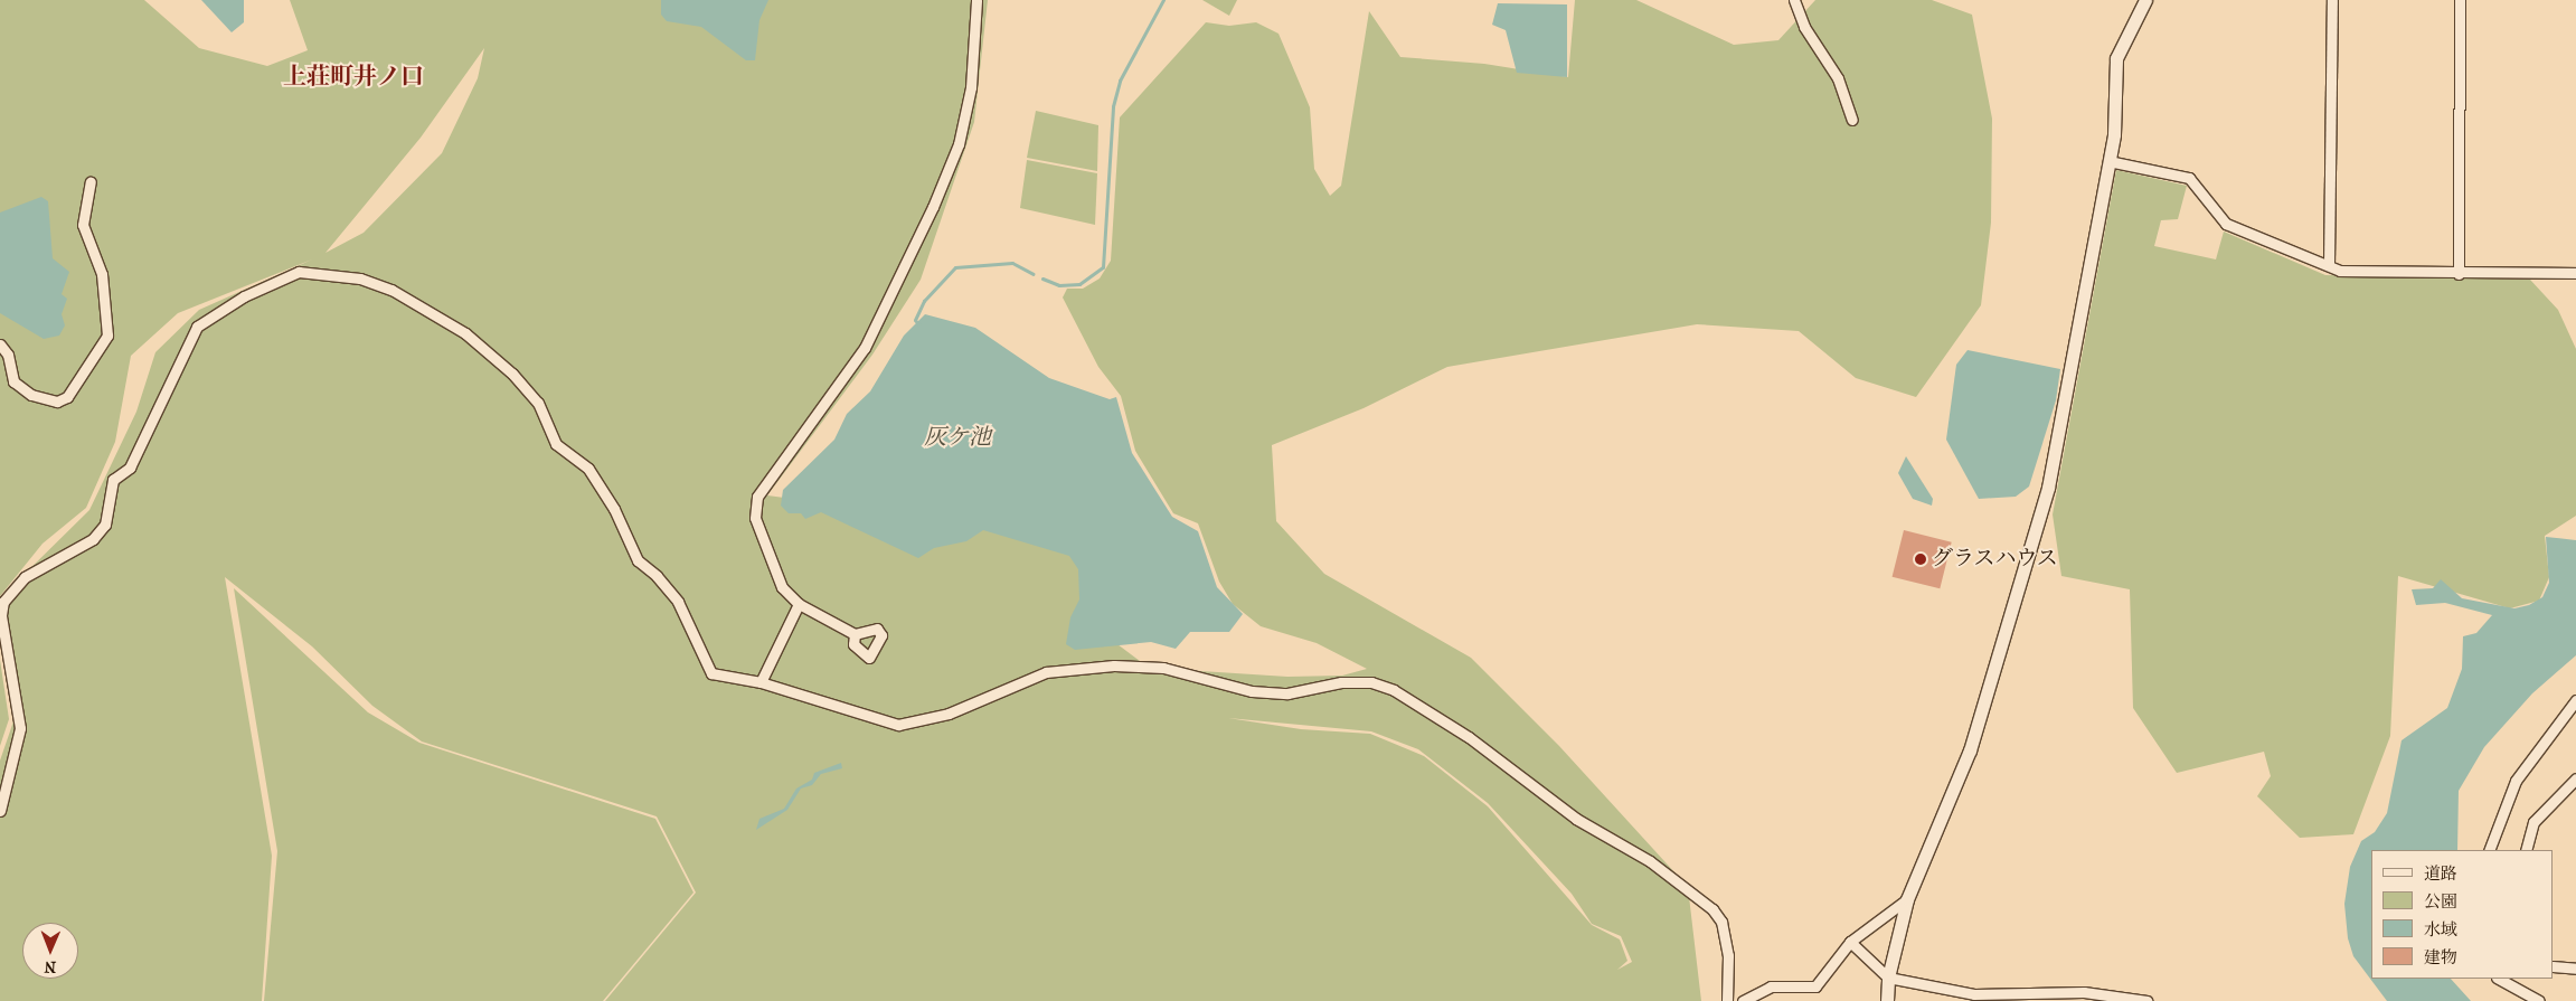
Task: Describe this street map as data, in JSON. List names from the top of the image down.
{
  "districts": ["上荘町井ノ口"],
  "water": ["灰ケ池"],
  "places": ["グラスハウス"],
  "legend": [
    "道路",
    "公園",
    "水域",
    "建物"
  ],
  "north": "bottom"
}
